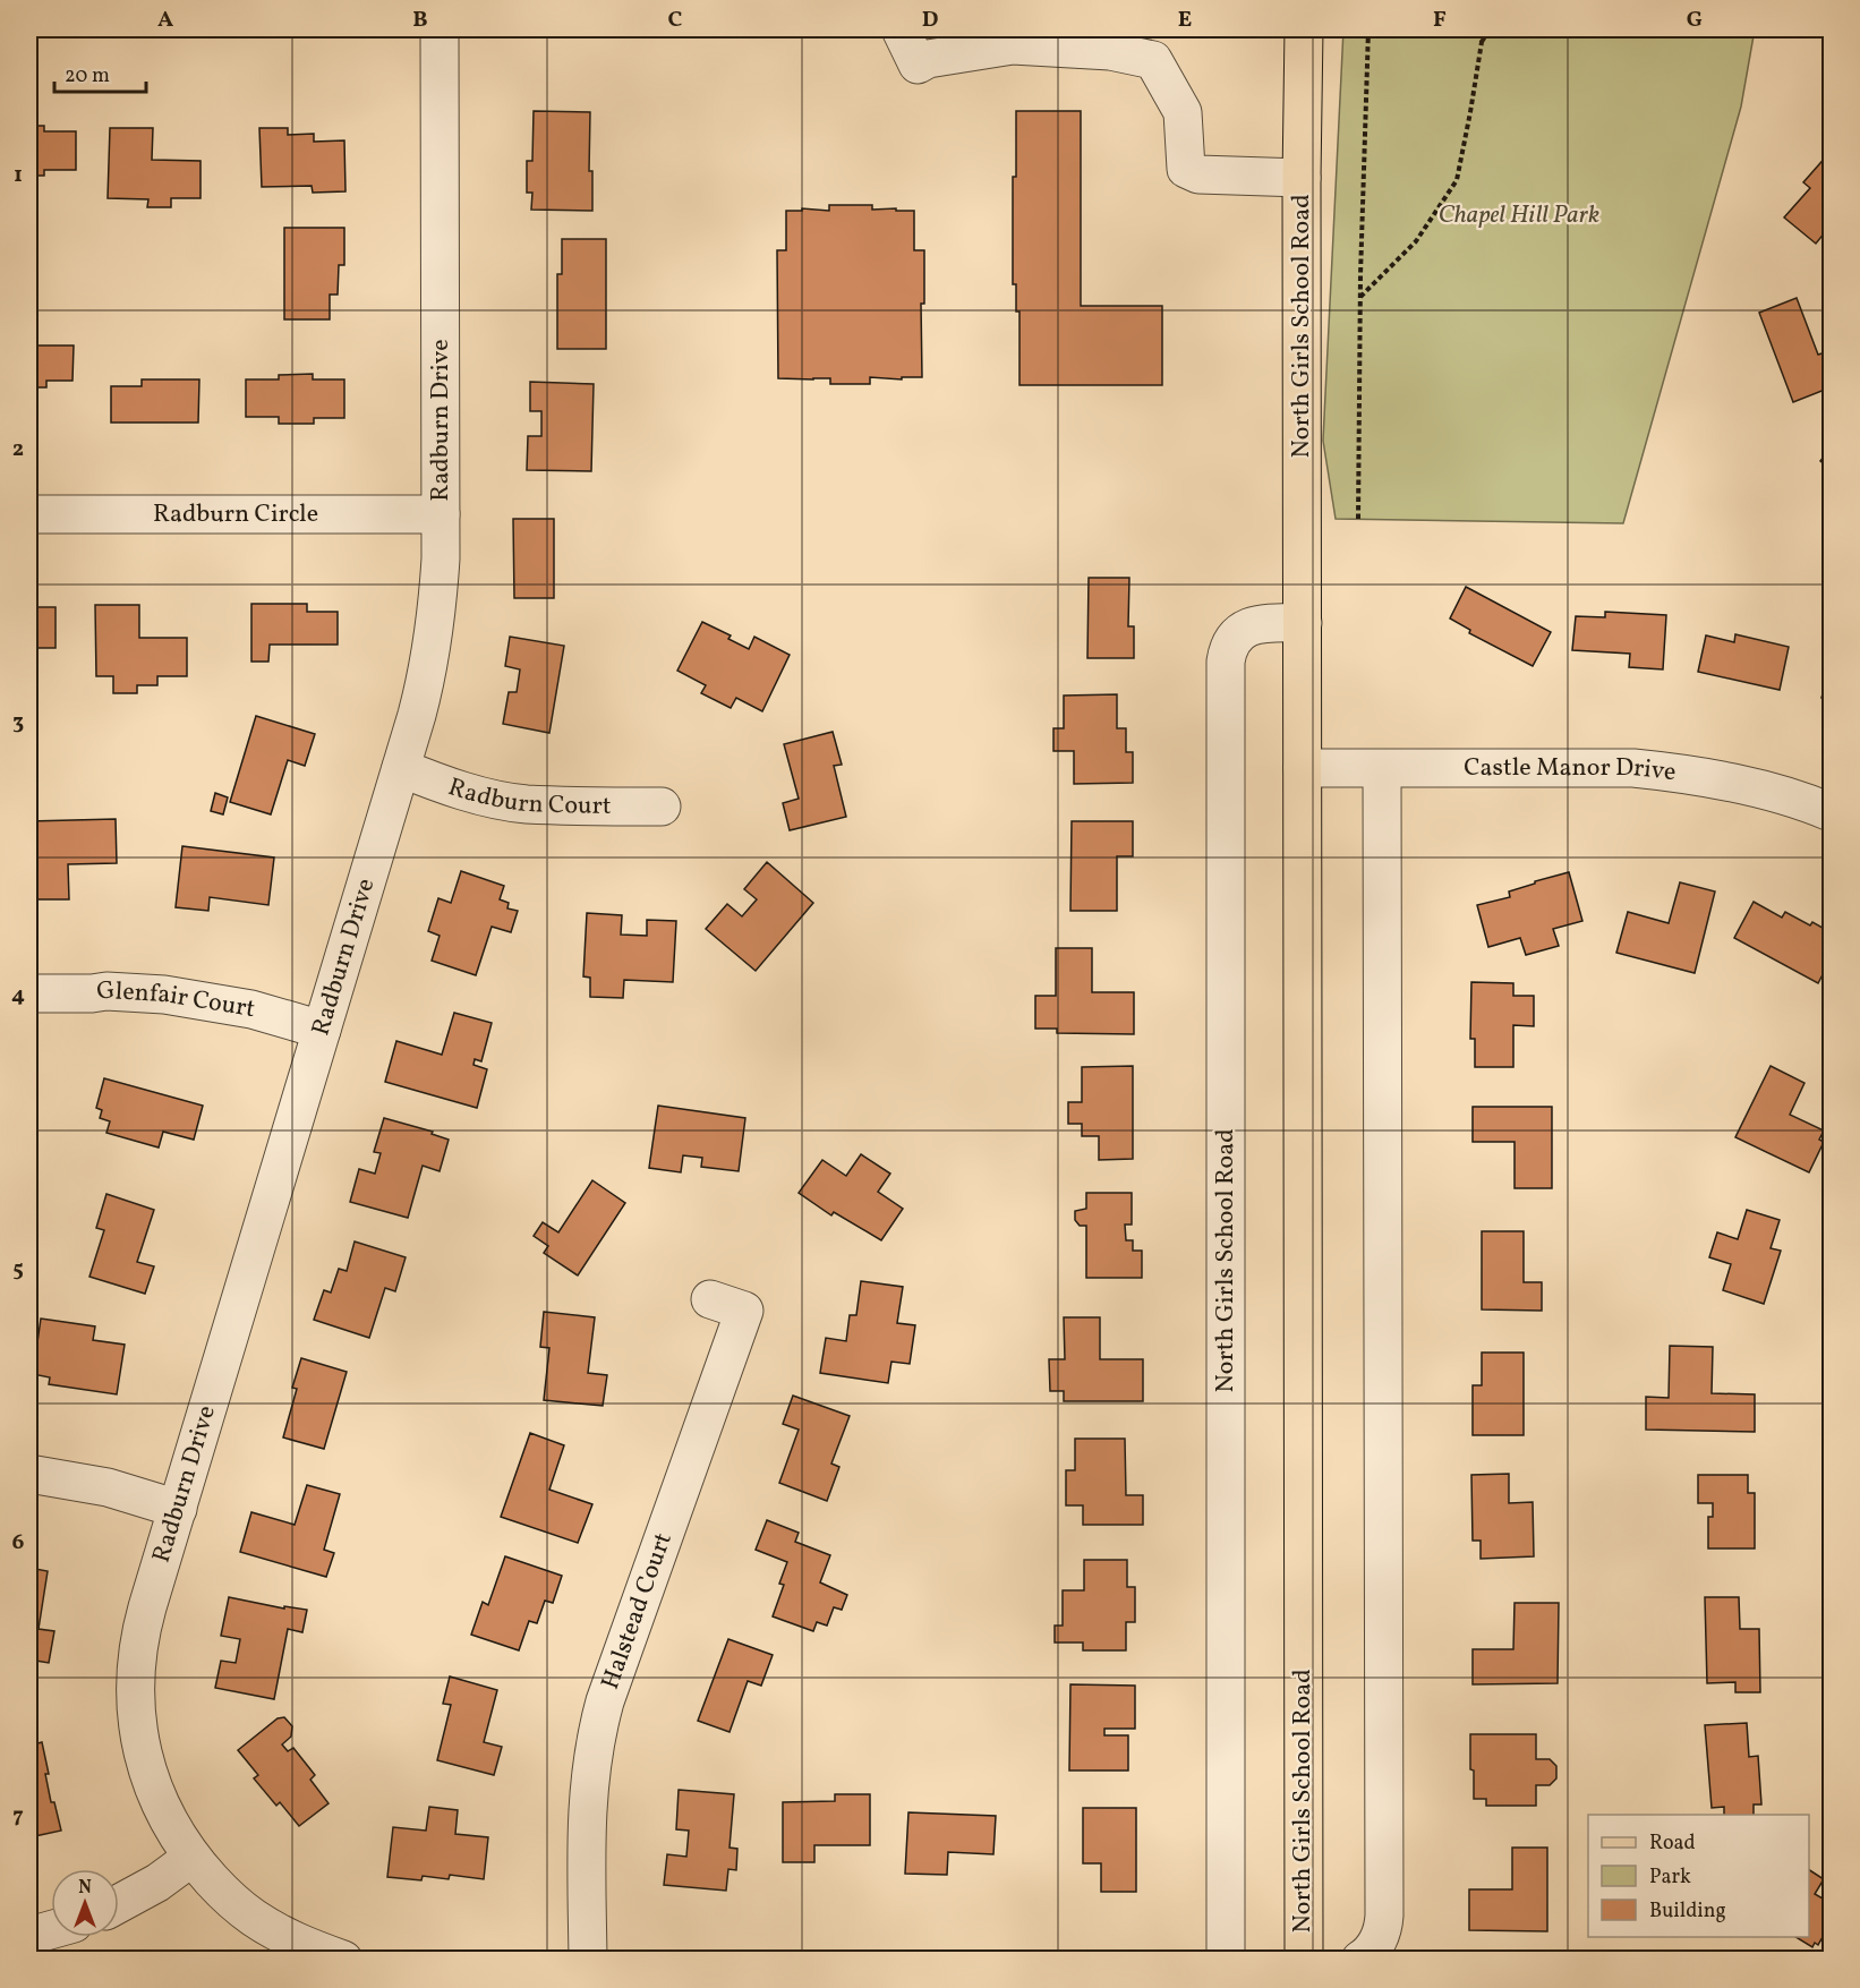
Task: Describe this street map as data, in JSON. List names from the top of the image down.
{
  "streets": {
    "main road": ["North Girls School Road"],
    "street": [
      "Radburn Drive",
      "Radburn Circle",
      "Castle Manor Drive",
      "Radburn Court",
      "Glenfair Court",
      "Halstead Court"
    ]
  },
  "crossings": [
    ["North Girls School Road", "Castle Manor Drive"],
    ["Radburn Drive", "Radburn Circle"],
    ["Radburn Drive", "Radburn Court"],
    ["Radburn Drive", "Glenfair Court"]
  ],
  "parks": ["Chapel Hill Park"],
  "legend": ["Road", "Park", "Building"],
  "scale_bar": "20 m",
  "north": "top",
  "grid": {
    "columns": [
      "A",
      "B",
      "C",
      "D",
      "E",
      "F",
      "G"
    ],
    "rows": [
      "1",
      "2",
      "3",
      "4",
      "5",
      "6",
      "7"
    ]
  }
}
